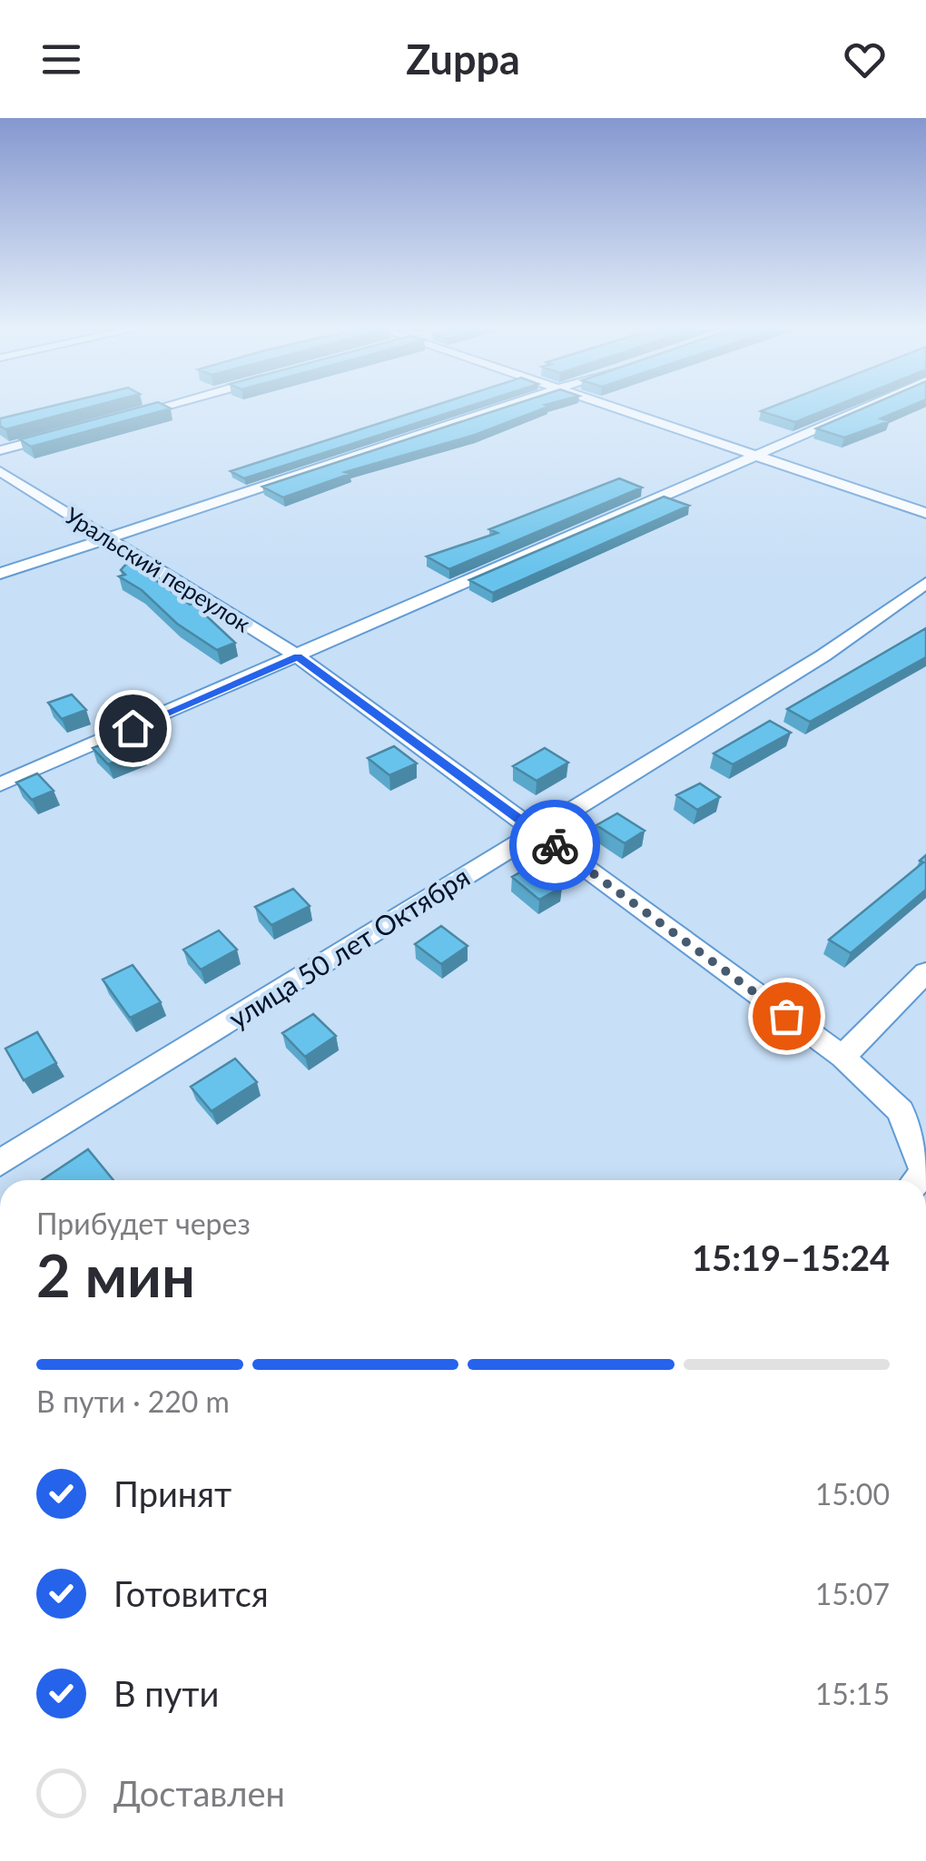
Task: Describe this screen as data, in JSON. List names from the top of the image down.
{
  "streets": {
    "street": ["Уральский переулок", "улица 50 лет Октября"]
  },
  "crossings": [
    ["Уральский переулок", "улица 50 лет Октября"]
  ],
  "page": {
    "header": "Zuppa",
    "heading": ["2 мин", "Прибудет через", "15:19–15:24"],
    "bar": "В пути · 220 m",
    "list": [
      ["Принят", "15:00"],
      ["Готовится", "15:07"],
      ["В пути", "15:15"],
      "Доставлен"
    ]
  }
}
